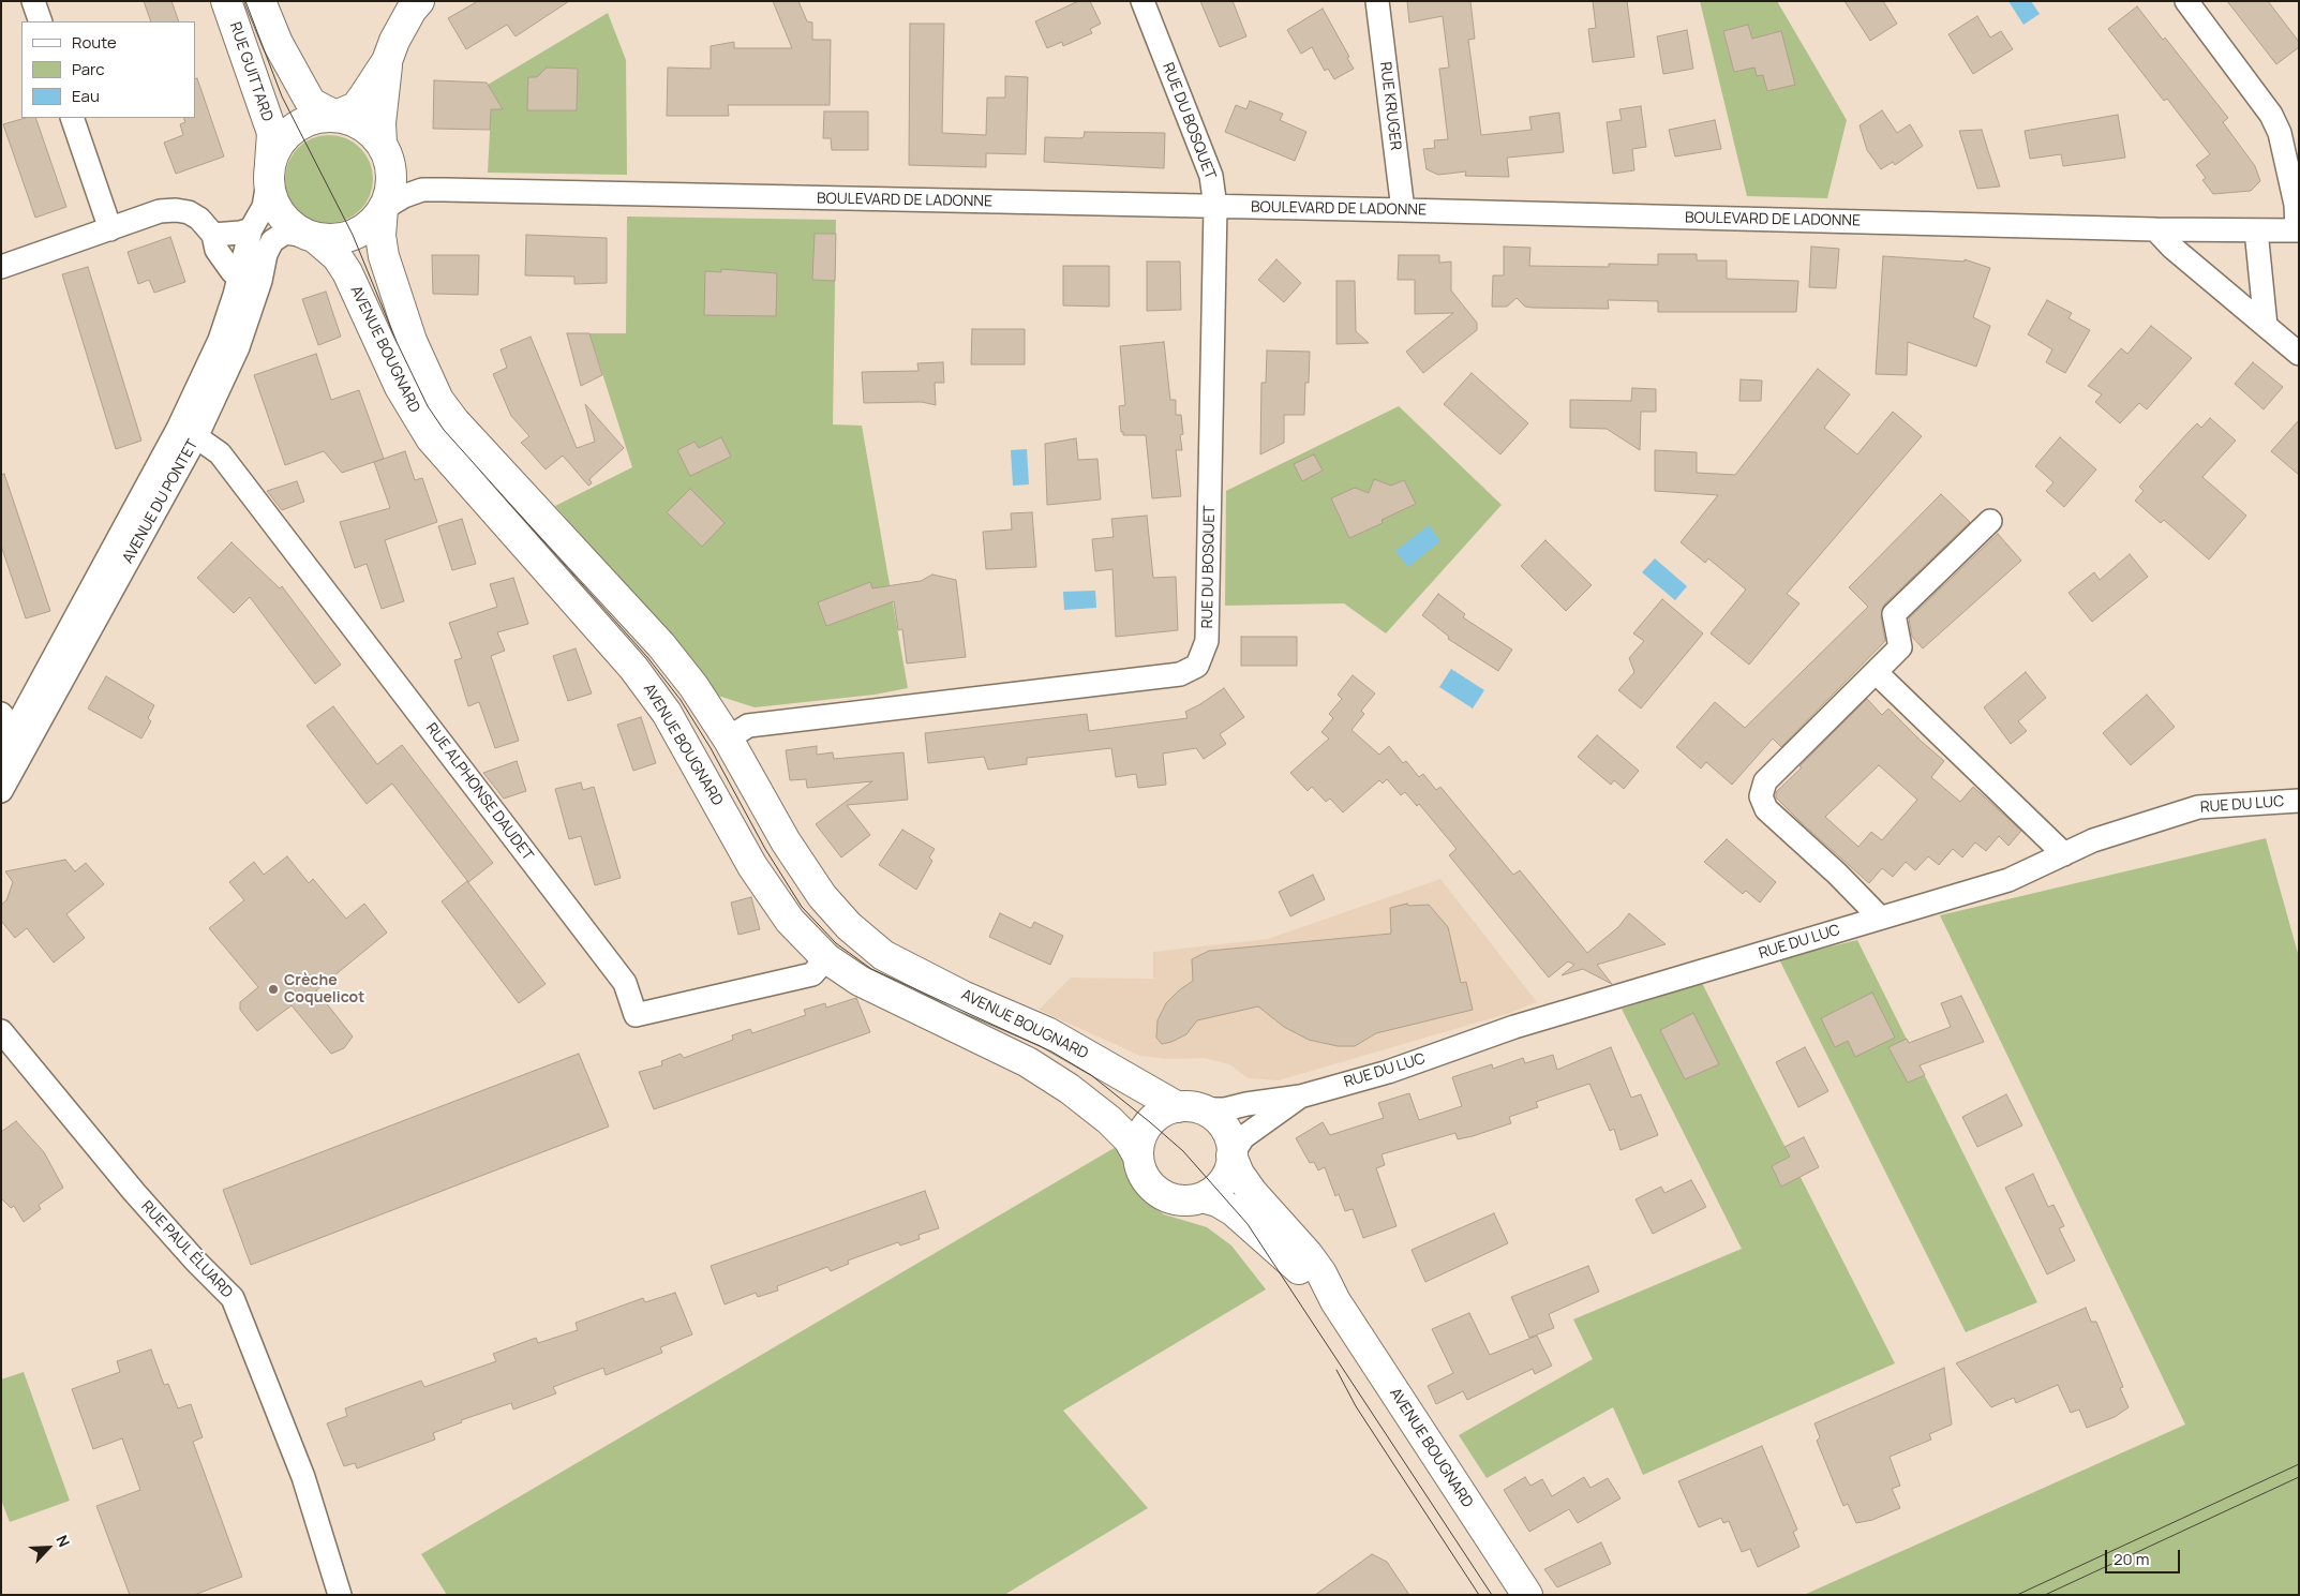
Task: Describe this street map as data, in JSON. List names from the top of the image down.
{
  "streets": {
    "main road": ["RUE GUITTARD", "AVENUE BOUGNARD"],
    "street": [
      "RUE KRUGER",
      "RUE DU BOSQUET",
      "BOULEVARD DE LADONNE",
      "AVENUE DU PONTET",
      "RUE ALPHONSE DAUDET",
      "RUE DU LUC",
      "RUE PAUL ÉLUARD"
    ]
  },
  "crossings": [
    ["RUE GUITTARD", "BOULEVARD DE LADONNE"],
    ["RUE GUITTARD", "AVENUE BOUGNARD"],
    ["RUE GUITTARD", "AVENUE DU PONTET"],
    ["RUE KRUGER", "BOULEVARD DE LADONNE"],
    ["RUE DU BOSQUET", "BOULEVARD DE LADONNE"],
    ["RUE DU BOSQUET", "AVENUE BOUGNARD"],
    ["BOULEVARD DE LADONNE", "AVENUE BOUGNARD"],
    ["BOULEVARD DE LADONNE", "AVENUE DU PONTET"],
    ["AVENUE BOUGNARD", "AVENUE DU PONTET"],
    ["AVENUE BOUGNARD", "RUE ALPHONSE DAUDET"],
    ["AVENUE BOUGNARD", "RUE DU LUC"],
    ["AVENUE DU PONTET", "RUE ALPHONSE DAUDET"]
  ],
  "places": ["Crèche Coquelicot"],
  "legend": ["Route", "Parc", "Eau"],
  "scale_bar": "20 m",
  "north": "top right"
}
